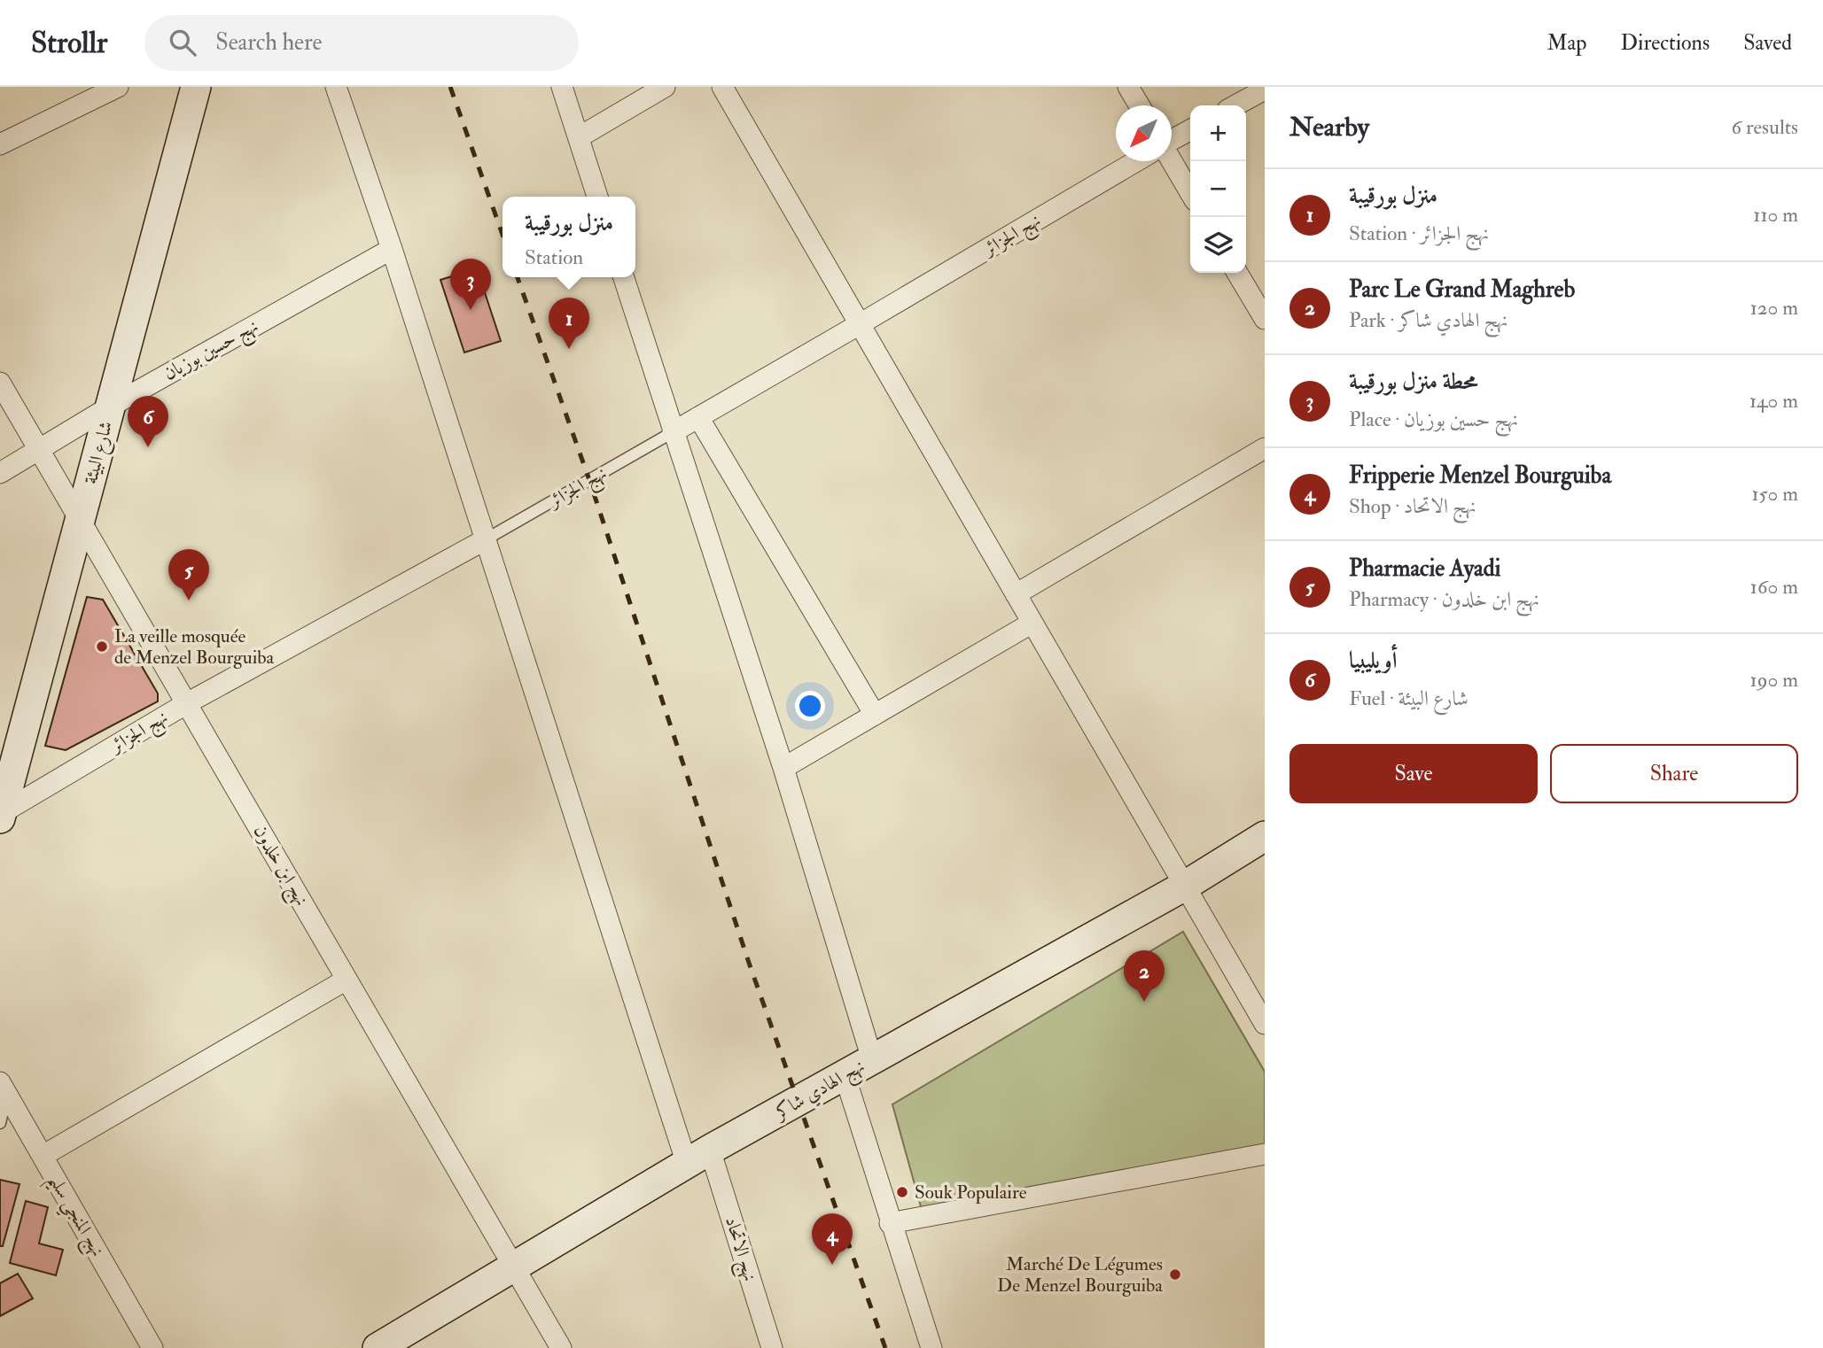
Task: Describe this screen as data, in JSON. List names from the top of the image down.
{
  "streets": {
    "street": [
      "نهج الجزائر",
      "نهج حسين بوزيان",
      "شارع البيئة",
      "نهج ابن خلدون",
      "نهج الهادي شاكر",
      "نهج المنجي سليم",
      "نهج الاتحاد"
    ]
  },
  "crossings": [
    ["نهج الجزائر", "شارع البيئة"],
    ["نهج الجزائر", "نهج ابن خلدون"],
    ["نهج الجزائر", "نهج الاتحاد"],
    ["نهج حسين بوزيان", "شارع البيئة"],
    ["نهج حسين بوزيان", "نهج ابن خلدون"],
    ["نهج حسين بوزيان", "نهج الاتحاد"],
    ["شارع البيئة", "نهج ابن خلدون"],
    ["نهج ابن خلدون", "نهج الهادي شاكر"],
    ["نهج الهادي شاكر", "نهج الاتحاد"]
  ],
  "places": ["La veille mosquée de Menzel Bourguiba", "Souk Populaire", "Marché De Légumes De Menzel Bourguiba"],
  "north": "bottom left",
  "page": {
    "header": "Strollr",
    "search": "Search here",
    "nav": ["Map", "Directions", "Saved"],
    "heading": ["Nearby", "6 results"],
    "map_buttons": ["+", "−"],
    "list": [
      {
        "mark": "1",
        "name": "منزل بورقيبة",
        "note": "Station · نهج الجزائر",
        "value": "110 m"
      },
      {
        "mark": "2",
        "name": "Parc Le Grand Maghreb",
        "note": "Park · نهج الهادي شاكر",
        "value": "120 m"
      },
      {
        "mark": "3",
        "name": "محطة منزل بورقيبة",
        "note": "Place · نهج حسين بوزيان",
        "value": "140 m"
      },
      {
        "mark": "4",
        "name": "Fripperie Menzel Bourguiba",
        "note": "Shop · نهج الاتحاد",
        "value": "150 m"
      },
      {
        "mark": "5",
        "name": "Pharmacie Ayadi",
        "note": "Pharmacy · نهج ابن خلدون",
        "value": "160 m"
      },
      {
        "mark": "6",
        "name": "أويليبيا",
        "note": "Fuel · شارع البيئة",
        "value": "190 m"
      }
    ],
    "popup": ["منزل بورقيبة", "Station"],
    "pins": [
      "3",
      "1",
      "6",
      "5",
      "2",
      "4"
    ],
    "buttons": ["Save", "Share"]
  }
}
